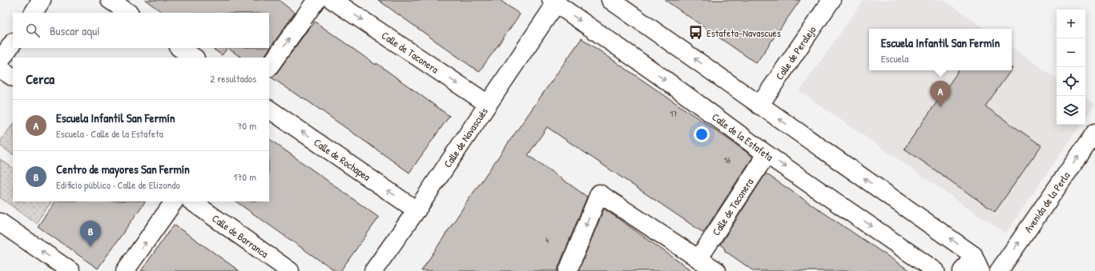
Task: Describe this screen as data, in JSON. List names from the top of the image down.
{
  "streets": {
    "street": [
      "Calle de Taconera",
      "Calle de Peralejo",
      "Calle de la Estafeta",
      "Calle de Navascués",
      "Calle de Rochapea",
      "Avenida de la Perla",
      "Calle de Barranca"
    ]
  },
  "crossings": [
    ["Calle de Taconera", "Calle de la Estafeta"],
    ["Calle de Taconera", "Calle de Navascués"],
    ["Calle de la Estafeta", "Calle de Navascués"],
    ["Calle de Navascués", "Calle de Rochapea"]
  ],
  "one_way": ["Calle de Taconera", "Calle de Rochapea", "Avenida de la Perla"],
  "places": {
    "bus stop": ["Estafeta-Navascués"]
  },
  "house_numbers": ["17", "16", "4"],
  "page": {
    "map_buttons": ["+", "−"],
    "search": "Buscar aquí",
    "popup": ["Escuela Infantil San Fermín", "Escuela"],
    "heading": ["Cerca", "2 resultados"],
    "pins": ["A", "B"],
    "list": [
      {
        "mark": "A",
        "name": "Escuela Infantil San Fermín",
        "note": "Escuela · Calle de la Estafeta",
        "value": "70 m"
      },
      {
        "mark": "B",
        "name": "Centro de mayores San Fermín",
        "note": "Edificio público · Calle de Elizondo",
        "value": "170 m"
      }
    ]
  }
}
